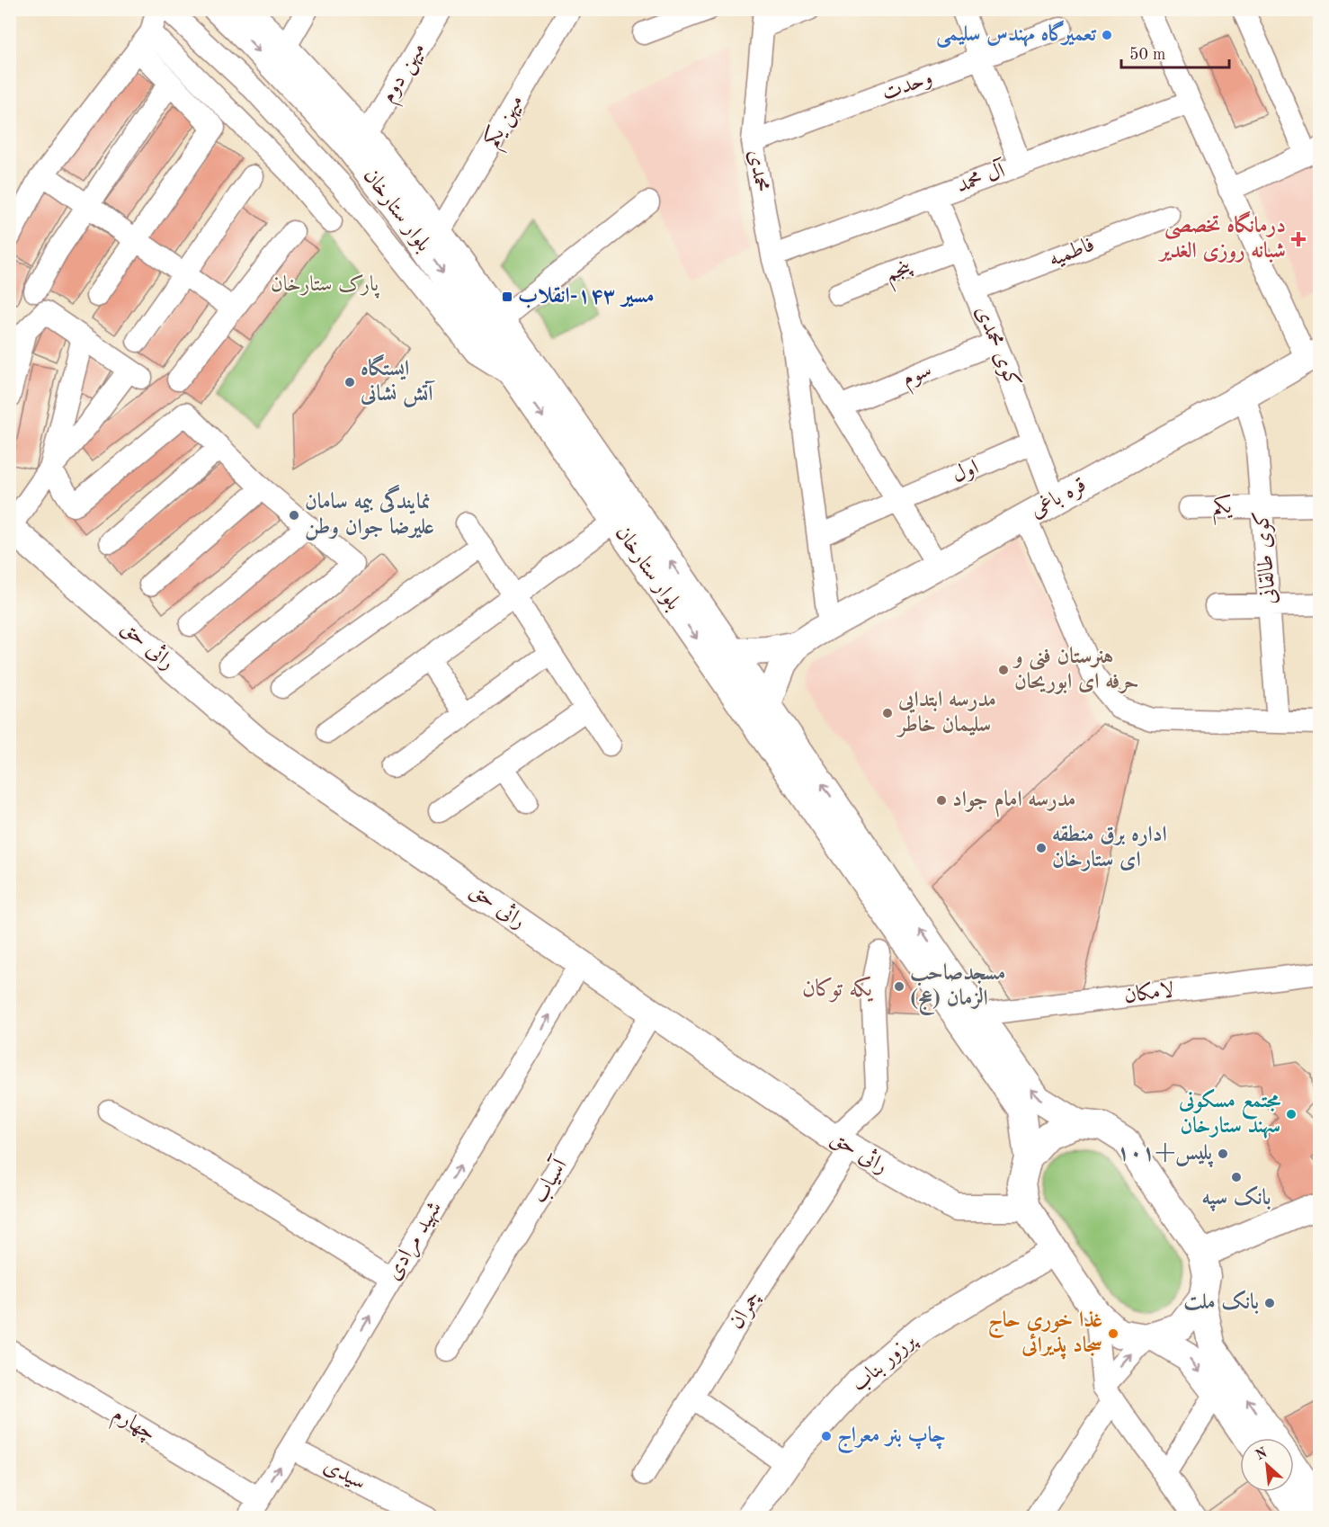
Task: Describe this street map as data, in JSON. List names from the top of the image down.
{
  "streets": {
    "main road": [
      "بلوار ستارخان",
      "قره باغی",
      "راثی حق",
      "پرزور بناب"
    ],
    "street": [
      "میهن دوم",
      "وحدت",
      "میهن یکم",
      "محمدی",
      "آل محمد",
      "فاطمیه",
      "پنجم",
      "کوی محمدی",
      "سوم",
      "اول",
      "یکم",
      "کوی طالقانی",
      "لامکان",
      "آسیاب",
      "شهید مرادی",
      "چمران",
      "چهارم",
      "سیدی"
    ]
  },
  "crossings": [
    ["میهن دوم", "بلوار ستارخان"],
    ["وحدت", "محمدی"],
    ["میهن یکم", "بلوار ستارخان"],
    ["محمدی", "آل محمد"],
    ["محمدی", "سوم"],
    ["محمدی", "اول"],
    ["محمدی", "قره باغی"],
    ["آل محمد", "کوی محمدی"],
    ["بلوار ستارخان", "قره باغی"],
    ["بلوار ستارخان", "لامکان"],
    ["فاطمیه", "کوی محمدی"],
    ["پنجم", "کوی محمدی"],
    ["کوی محمدی", "سوم"],
    ["کوی محمدی", "اول"],
    ["کوی محمدی", "قره باغی"],
    ["قره باغی", "کوی طالقانی"],
    ["یکم", "کوی طالقانی"],
    ["راثی حق", "آسیاب"],
    ["راثی حق", "شهید مرادی"],
    ["راثی حق", "چمران"],
    ["شهید مرادی", "چهارم"],
    ["شهید مرادی", "سیدی"]
  ],
  "one_way": ["شهید مرادی"],
  "districts": ["یکه توکان"],
  "parks": ["پارک ستارخان"],
  "places": {
    "other": [
      "تعمیرگاه مهندس سلیمی",
      "ایستگاه آتش نشانی",
      "نمایندگی بیمه سامان علیرضا جوان وطن",
      "هنرستان فنی و حرفه ای ابوریحان",
      "مدرسه ابتدایی سلیمان خاطر",
      "مدرسه امام جواد",
      "اداره برق منطقه ای ستارخان",
      "مسجدصاحب الزمان (عج)",
      "مجتمع مسکونی سهند ستارخان",
      "پلیس+۱۰۱",
      "بانک سپه",
      "بانک ملت",
      "غذا خوری حاج سجاد پذیرائی",
      "چاپ بنر معراج"
    ],
    "health": ["درمانگاه تخصصی شبانه روزی الغدیر"],
    "transit": ["مسیر ۱۴۳-انقلاب"]
  },
  "scale_bar": "50 m",
  "north": "top left"
}
